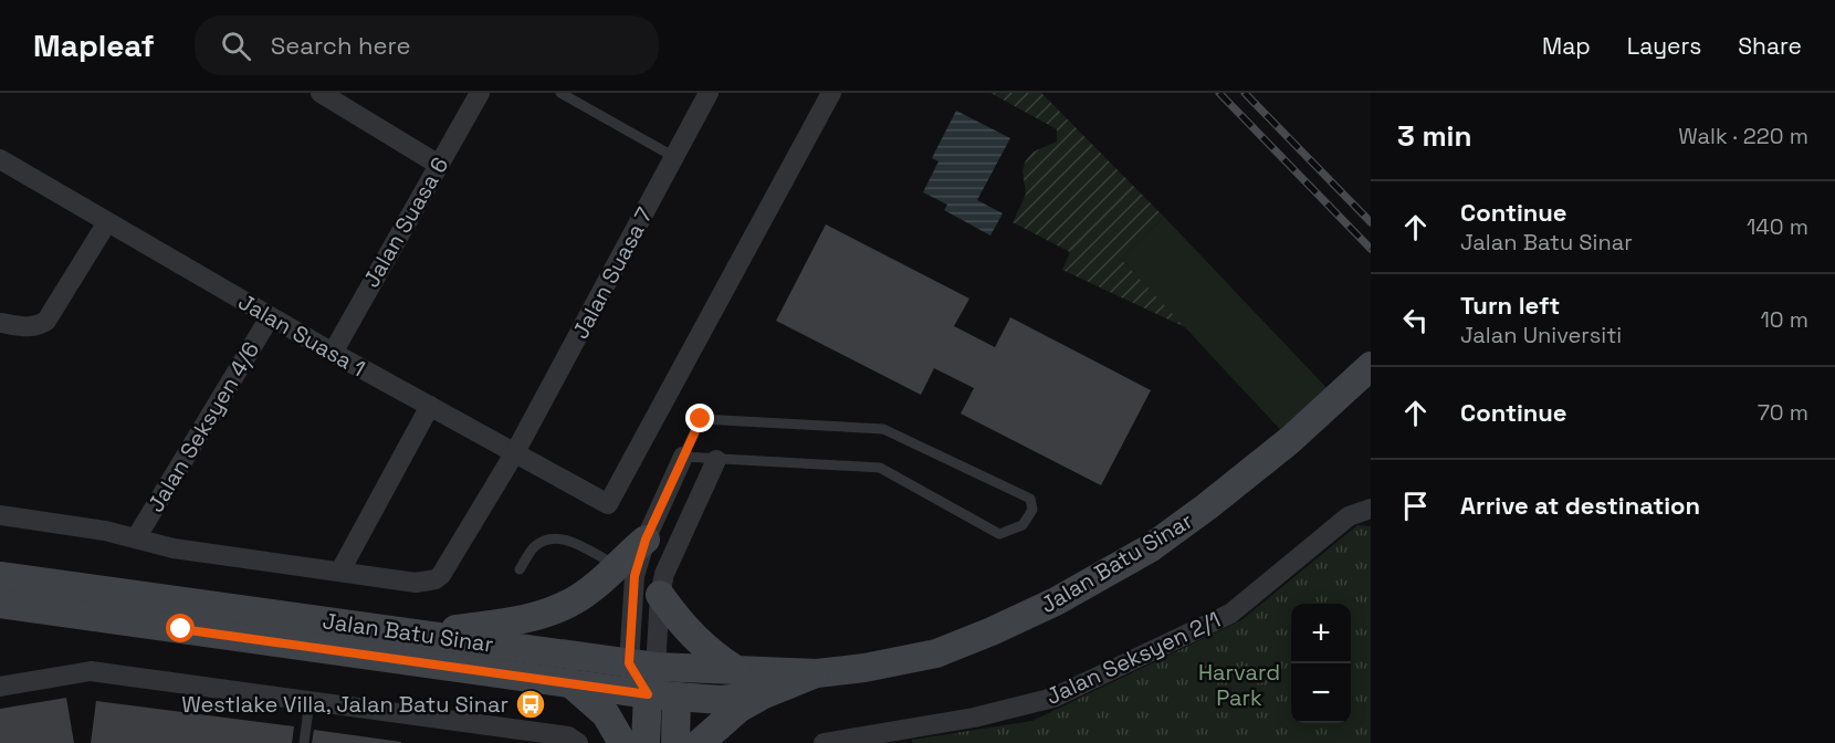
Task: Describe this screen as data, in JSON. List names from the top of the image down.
{
  "streets": {
    "street": [
      "Jalan Suasa 6",
      "Jalan Suasa 7",
      "Jalan Suasa 1",
      "Jalan Seksyen 4/6",
      "Jalan Batu Sinar",
      "Jalan Seksyen 2/1"
    ]
  },
  "crossings": [
    ["Jalan Suasa 6", "Jalan Suasa 1"],
    ["Jalan Suasa 7", "Jalan Suasa 1"],
    ["Jalan Suasa 1", "Jalan Seksyen 4/6"]
  ],
  "parks": ["Harvard Park"],
  "places": {
    "bus stop": ["Westlake Villa, Jalan Batu Sinar"]
  },
  "page": {
    "header": "Mapleaf",
    "search": "Search here",
    "nav": ["Map", "Layers", "Share"],
    "heading": ["3 min", "Walk · 220 m"],
    "list": [
      ["Continue", "Jalan Batu Sinar", "140 m"],
      ["Turn left", "Jalan Universiti", "10 m"],
      ["Continue", "70 m"],
      "Arrive at destination"
    ],
    "map_buttons": ["+", "−"]
  }
}
